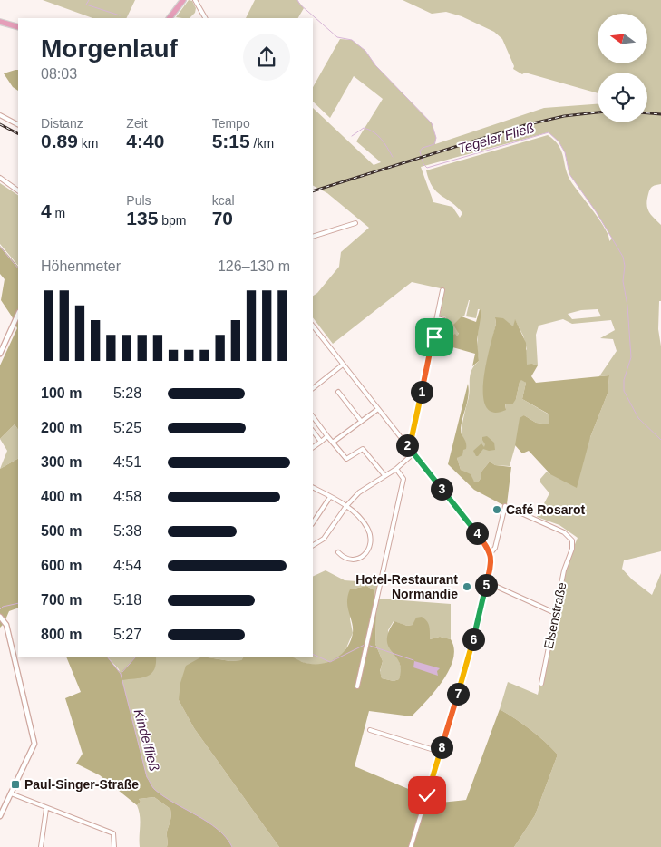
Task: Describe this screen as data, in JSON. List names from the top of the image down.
{
  "streets": {
    "street": ["Elsenstraße"]
  },
  "water": ["Tegeler Fließ", "Kindelfließ"],
  "places": {
    "other": ["Café Rosarot", "Hotel-Restaurant Normandie"],
    "transit": ["Paul-Singer-Straße"]
  },
  "north": "left",
  "page": {
    "heading": ["Morgenlauf", "08:03"],
    "stats": [
      ["Distanz", "0.89 km"],
      ["Zeit", "4:40"],
      ["Tempo", "5:15 /km"],
      ["4 m"],
      ["Puls", "135 bpm"],
      ["kcal", "70"]
    ],
    "chart": ["Höhenmeter", "126–130 m"],
    "list": [
      {
        "name": "100 m",
        "note": "5:28"
      },
      {
        "name": "200 m",
        "note": "5:25"
      },
      {
        "name": "300 m",
        "note": "4:51"
      },
      {
        "name": "400 m",
        "note": "4:58"
      },
      {
        "name": "500 m",
        "note": "5:38"
      },
      {
        "name": "600 m",
        "note": "4:54"
      },
      {
        "name": "700 m",
        "note": "5:18"
      },
      {
        "name": "800 m",
        "note": "5:27"
      }
    ],
    "pins": [
      "1",
      "2",
      "3",
      "4",
      "5",
      "6",
      "7",
      "8"
    ]
  }
}
